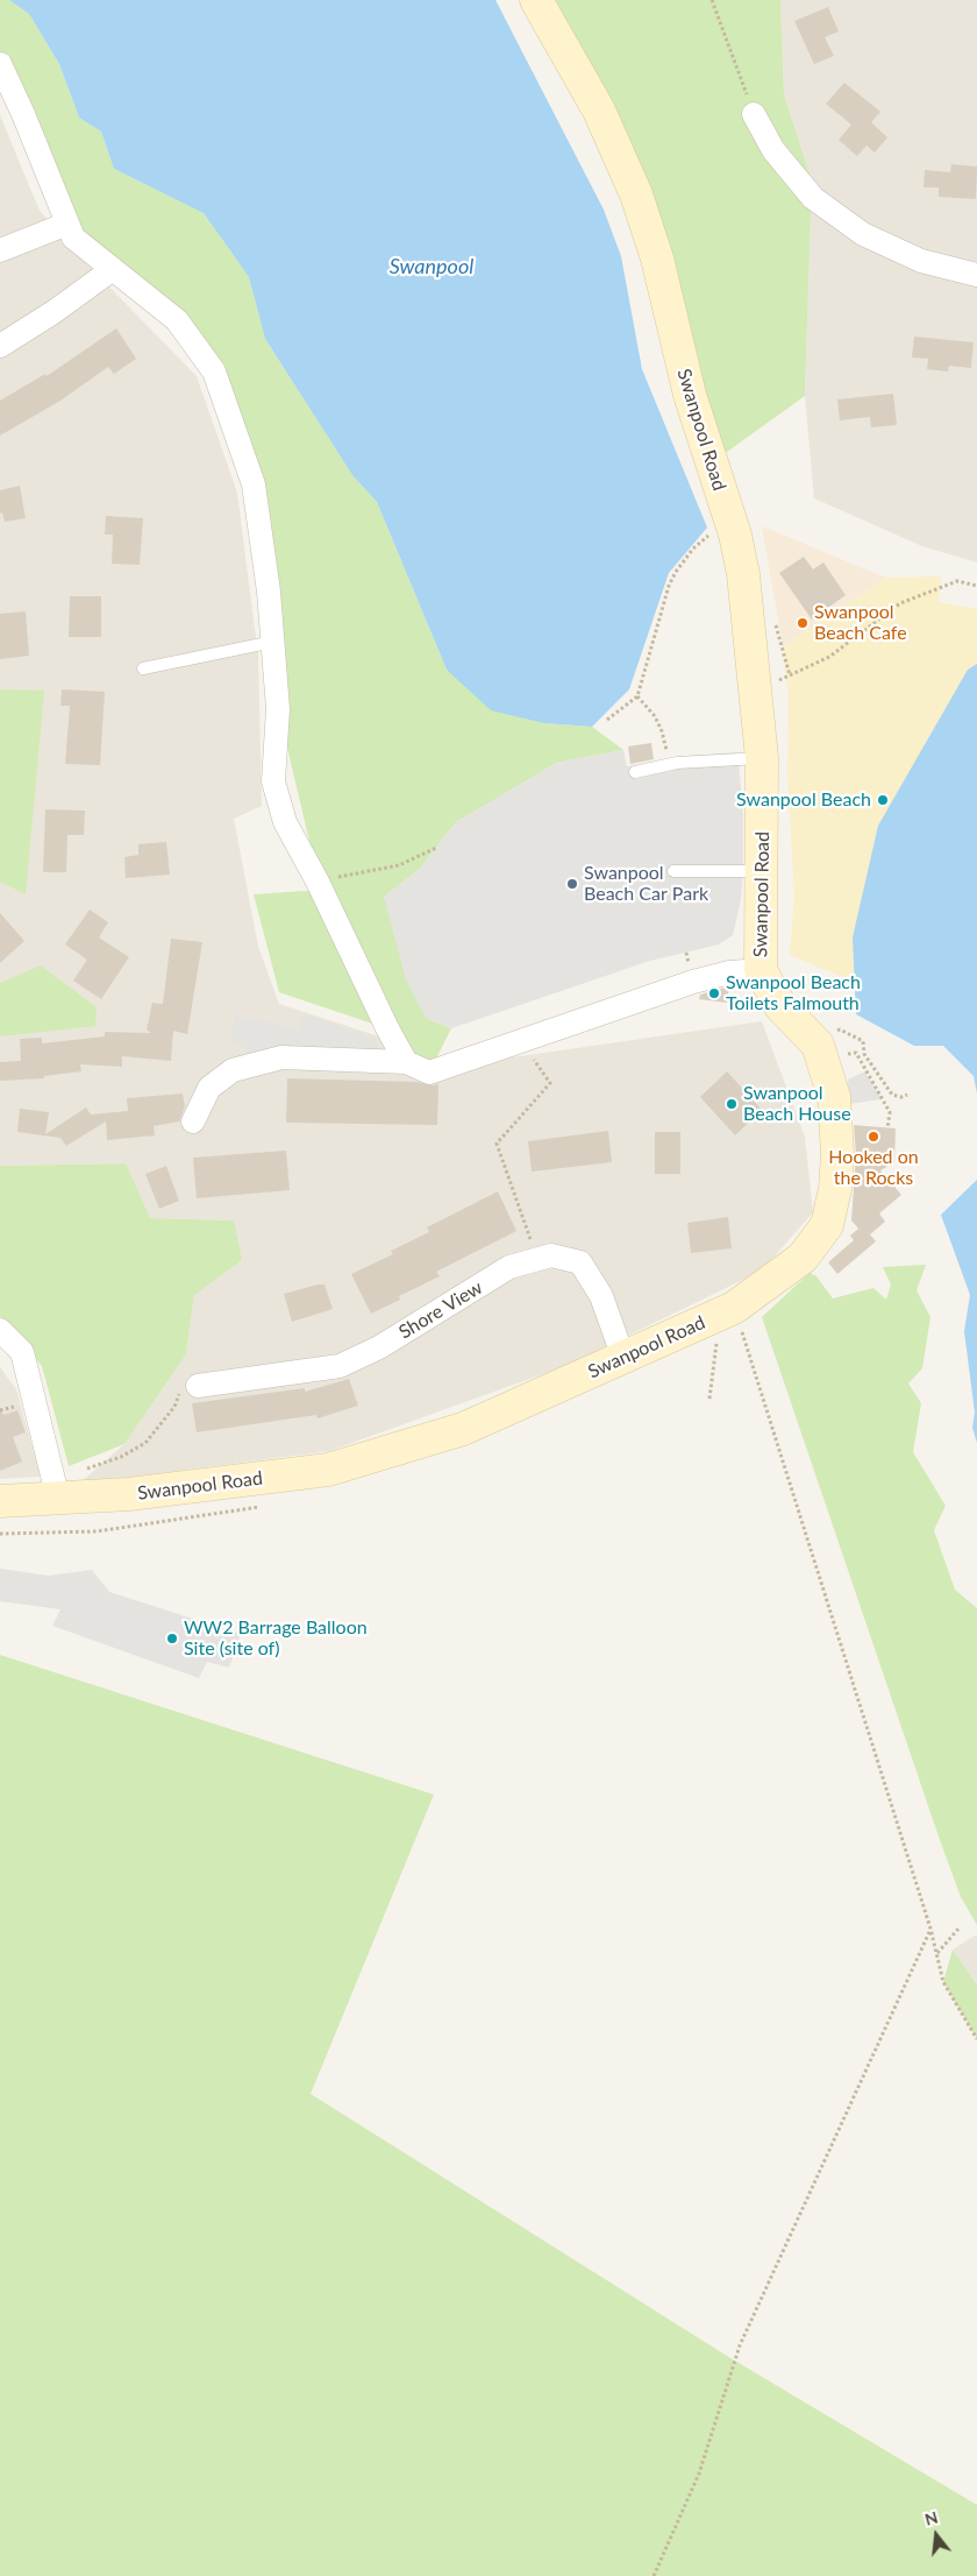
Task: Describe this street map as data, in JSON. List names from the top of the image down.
{
  "streets": {
    "street": ["Swanpool Road", "Shore View"]
  },
  "crossings": [
    ["Swanpool Road", "Shore View"]
  ],
  "water": ["Swanpool"],
  "places": [
    "Swanpool Beach Cafe",
    "Swanpool Beach",
    "Swanpool Beach Car Park",
    "Swanpool Beach Toilets Falmouth",
    "Swanpool Beach House",
    "Hooked on the Rocks",
    "WW2 Barrage Balloon Site (site of)"
  ],
  "north": "top"
}
